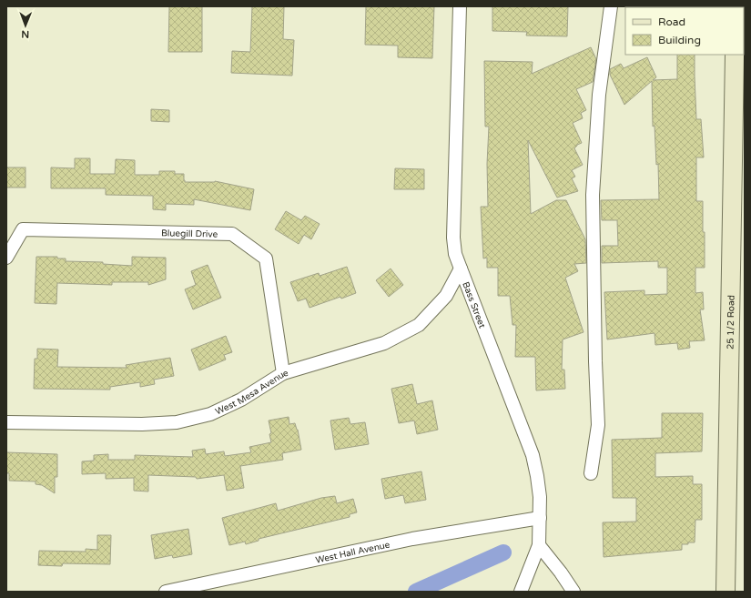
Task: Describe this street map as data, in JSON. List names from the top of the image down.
{
  "streets": {
    "street": [
      "Bluegill Drive",
      "Bass Street",
      "25 1/2 Road",
      "West Mesa Avenue",
      "West Hall Avenue"
    ]
  },
  "crossings": [
    ["Bluegill Drive", "West Mesa Avenue"],
    ["Bass Street", "West Mesa Avenue"],
    ["Bass Street", "West Hall Avenue"]
  ],
  "legend": ["Road", "Building"],
  "north": "bottom"
}
